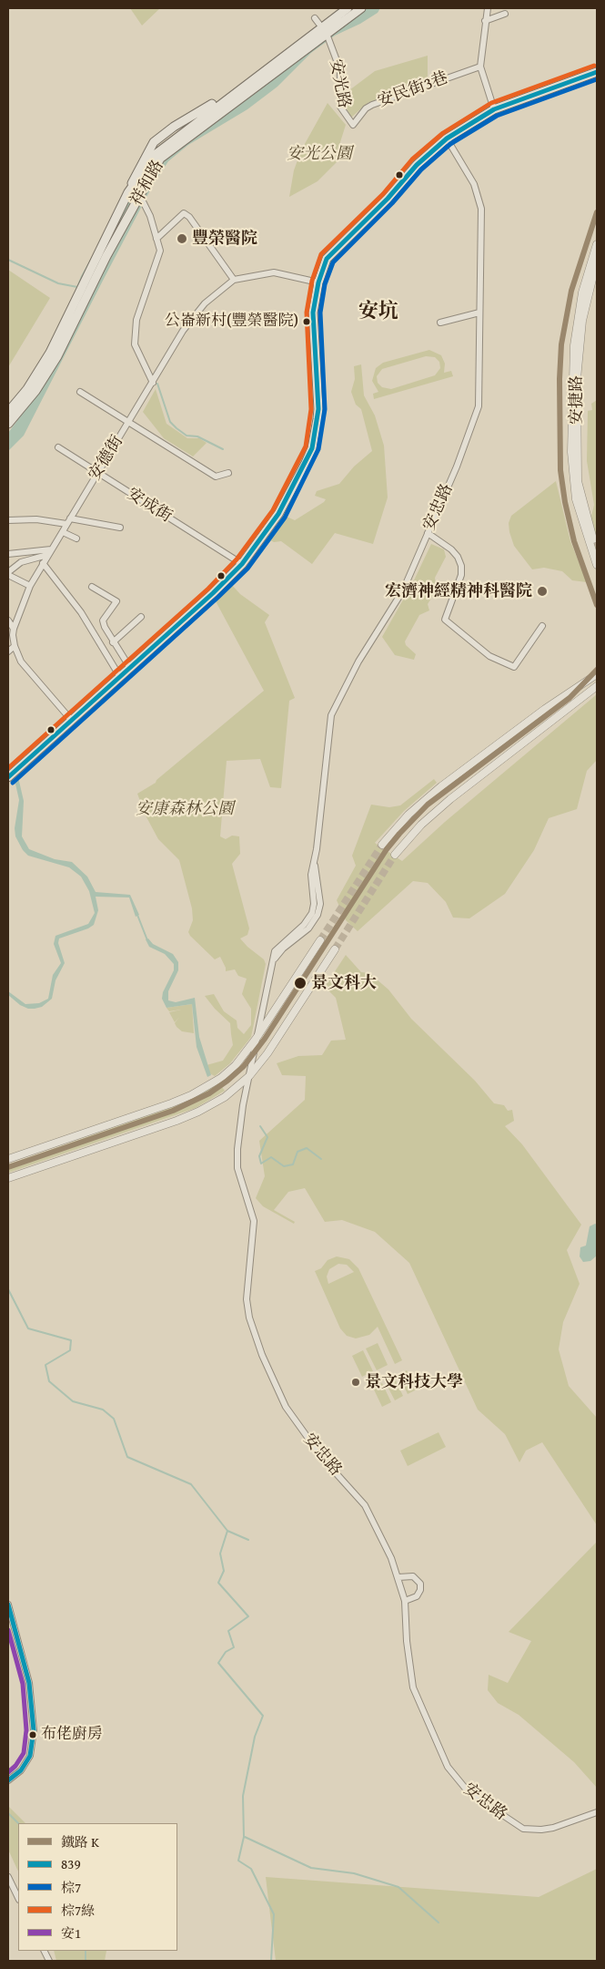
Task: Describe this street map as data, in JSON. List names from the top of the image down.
{
  "streets": {
    "main road": ["祥和路"],
    "street": [
      "安光路",
      "安民街3巷",
      "安捷路",
      "安德街",
      "安成街",
      "安忠路"
    ]
  },
  "crossings": [
    ["安光路", "安民街3巷"],
    ["安光路", "祥和路"],
    ["安德街", "安成街"]
  ],
  "districts": ["安坑"],
  "parks": ["安光公園", "安康森林公園"],
  "places": [
    "豐榮醫院",
    "公崙新村(豐榮醫院)",
    "宏濟神經精神科醫院",
    "景文科大",
    "景文科技大學",
    "布佬廚房"
  ],
  "lines": [
    "transit line 棕7綠",
    "transit line 839",
    "transit line 棕7",
    "rail line K",
    "transit line 安1"
  ],
  "legend": [
    "鐵路 K",
    "839",
    "棕7",
    "棕7綠",
    "安1"
  ]
}
